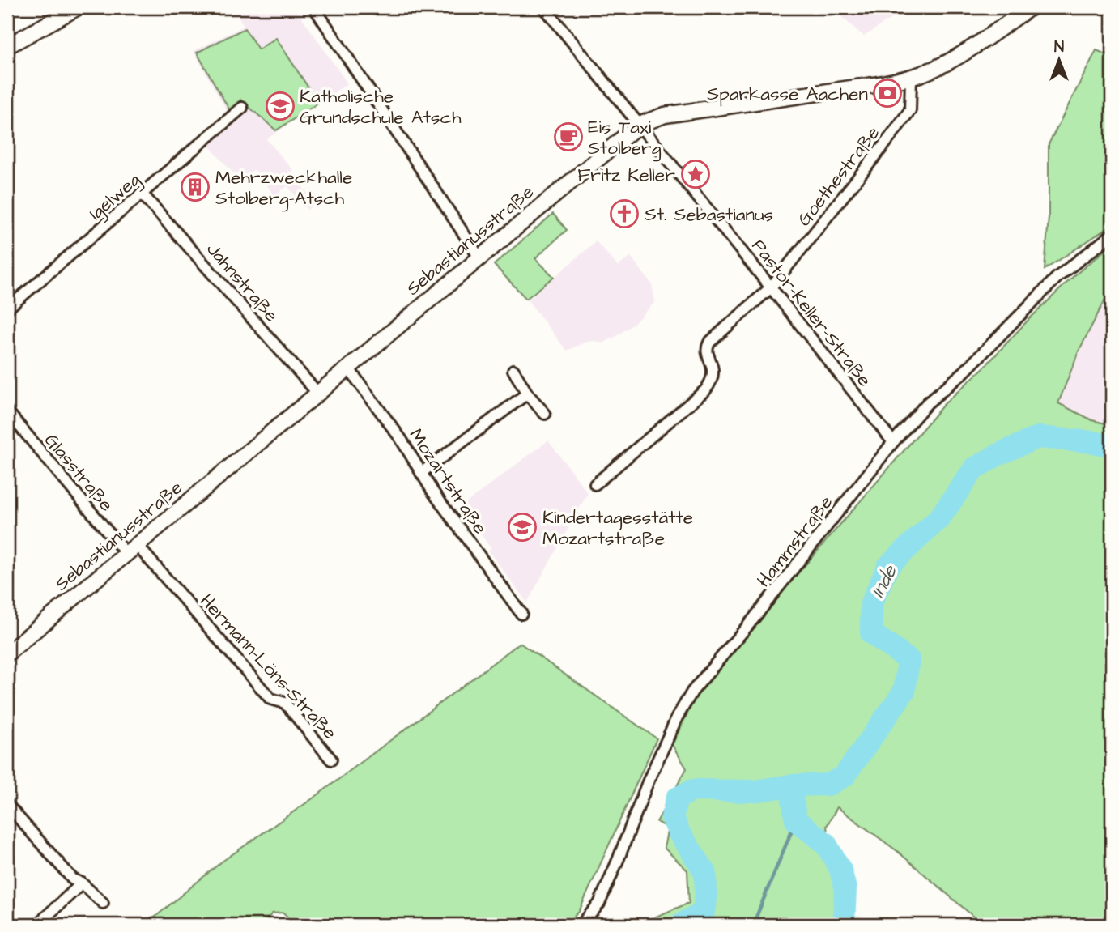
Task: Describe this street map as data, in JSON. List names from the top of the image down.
{
  "streets": {
    "main road": ["Sebastianusstraße"],
    "street": [
      "Goethestraße",
      "Igelweg",
      "Jahnstraße",
      "Pastor-Keller-Straße",
      "Glasstraße",
      "Mozartstraße",
      "Hammstraße",
      "Hermann-Löns-Straße"
    ]
  },
  "crossings": [
    ["Goethestraße", "Sebastianusstraße"],
    ["Goethestraße", "Pastor-Keller-Straße"],
    ["Igelweg", "Jahnstraße"],
    ["Sebastianusstraße", "Jahnstraße"],
    ["Sebastianusstraße", "Pastor-Keller-Straße"],
    ["Sebastianusstraße", "Glasstraße"],
    ["Sebastianusstraße", "Mozartstraße"],
    ["Sebastianusstraße", "Hermann-Löns-Straße"],
    ["Pastor-Keller-Straße", "Hammstraße"],
    ["Glasstraße", "Hermann-Löns-Straße"]
  ],
  "water": ["Inde"],
  "places": {
    "bank": ["Sparkasse Aachen"],
    "school or university": ["Katholische Grundschule Atsch", "Kindertagesstätte Mozartstraße"],
    "cafe": ["Eis Taxi Stolberg"],
    "place": ["Fritz Keller"],
    "building": ["Mehrzweckhalle Stolberg-Atsch"],
    "church": ["St. Sebastianus"]
  },
  "north": "top"
}
